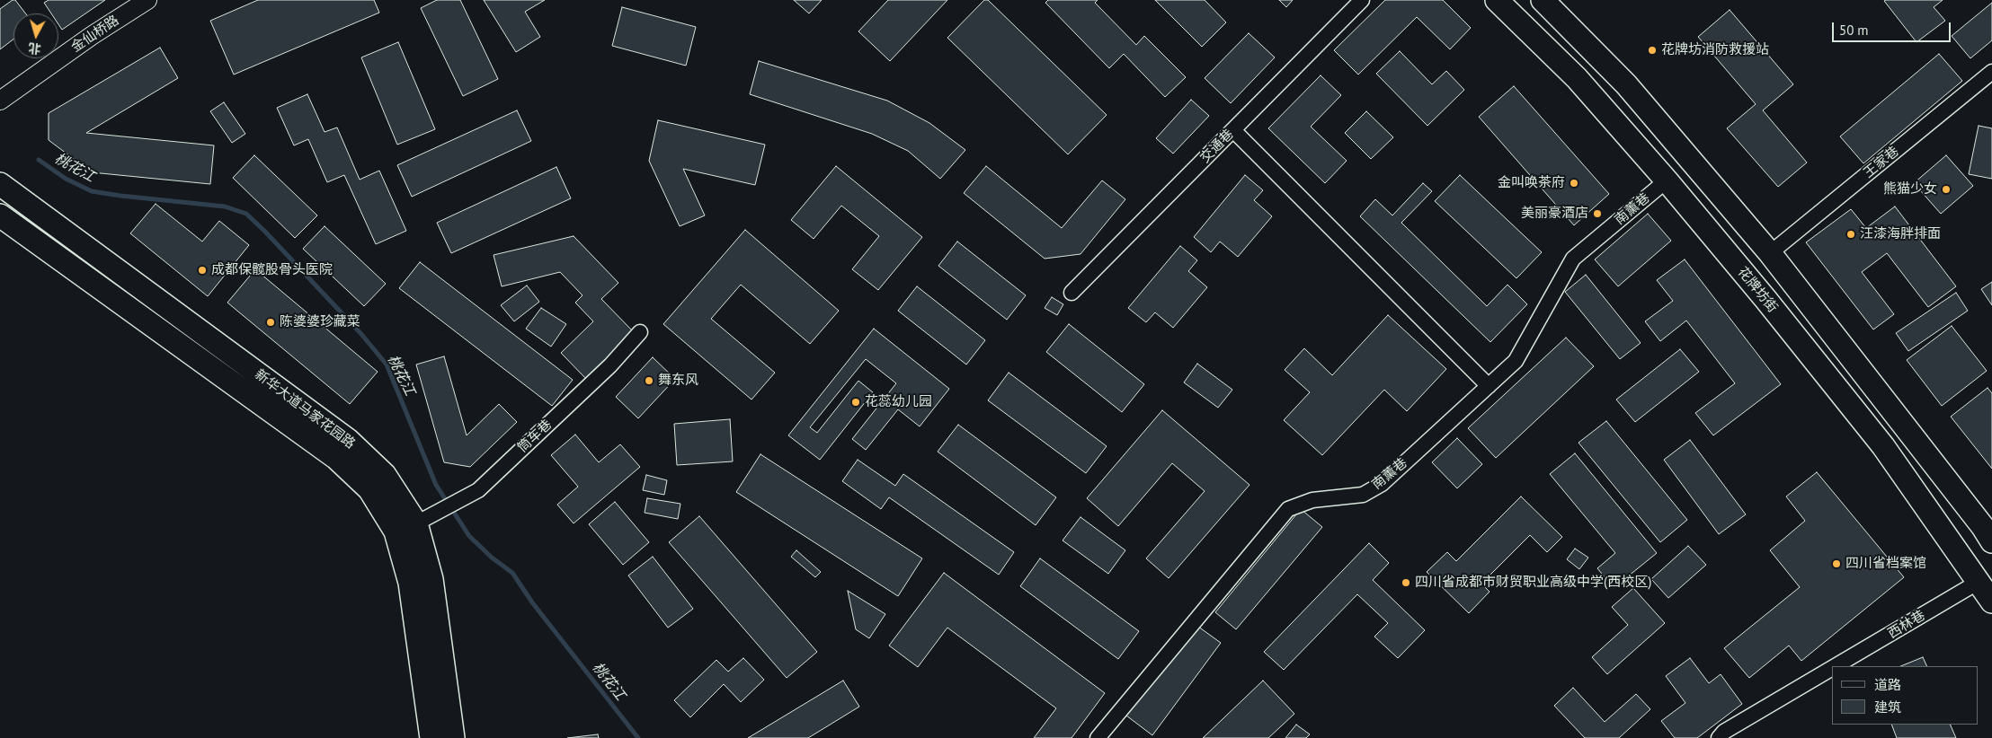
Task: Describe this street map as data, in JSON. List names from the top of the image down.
{
  "streets": {
    "main road": ["花牌坊街", "新华大道马家花园路"],
    "street": [
      "金仙桥路",
      "交通巷",
      "王家巷",
      "南薰巷",
      "筒车巷",
      "西林巷"
    ]
  },
  "crossings": [
    ["南薰巷", "花牌坊街"],
    ["花牌坊街", "西林巷"],
    ["新华大道马家花园路", "筒车巷"]
  ],
  "water": ["桃花江"],
  "places": [
    "花牌坊消防救援站",
    "金叫唤茶府",
    "熊猫少女",
    "美丽豪酒店",
    "汪漆海胖排面",
    "成都保髋股骨头医院",
    "陈婆婆珍藏菜",
    "舞东风",
    "花蕊幼儿园",
    "四川省档案馆",
    "四川省成都市财贸职业高级中学(西校区)"
  ],
  "legend": ["道路", "建筑"],
  "scale_bar": "50 m",
  "north": "bottom"
}
